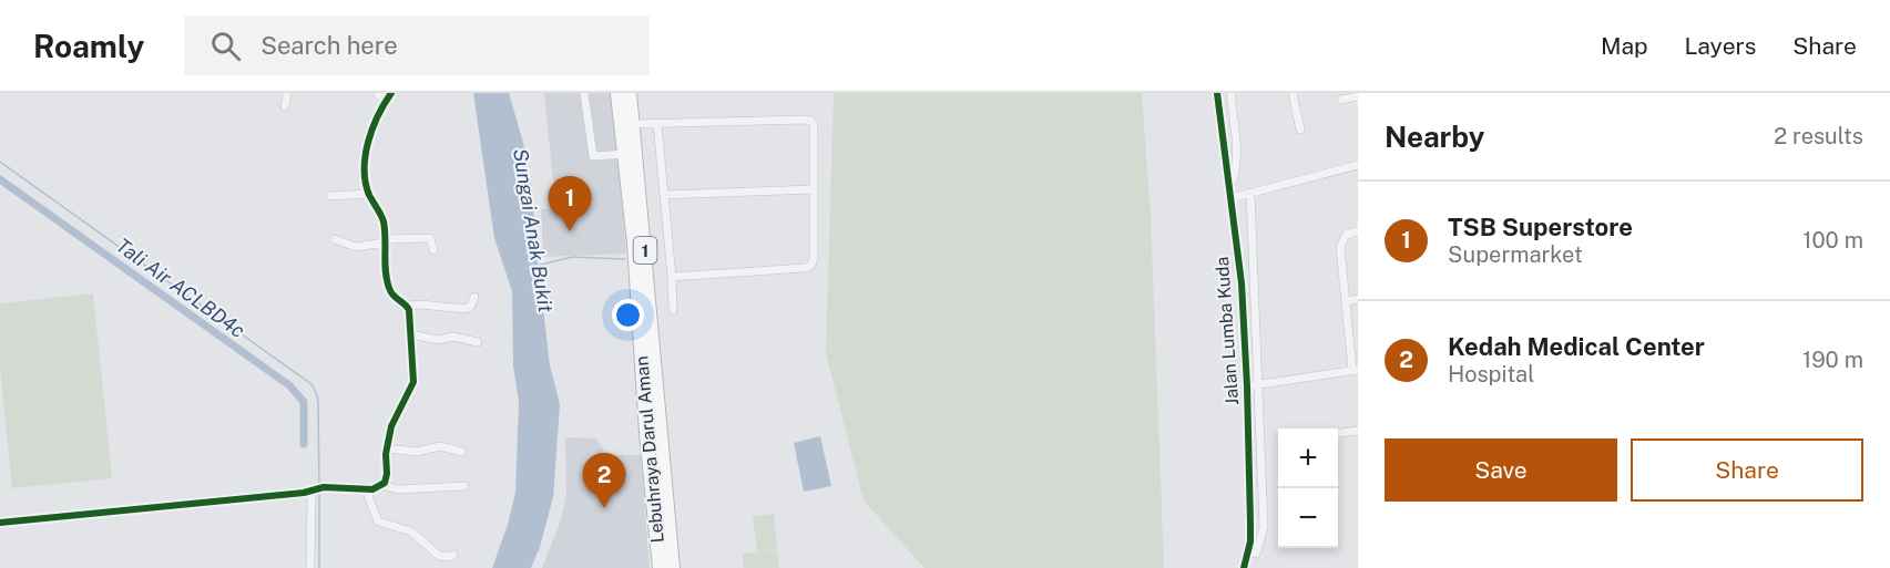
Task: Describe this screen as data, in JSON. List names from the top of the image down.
{
  "streets": {
    "highway": ["1", "Lebuhraya Darul Aman"],
    "street": ["Jalan Lumba Kuda"]
  },
  "water": ["Sungai Anak Bukit", "Tali Air ACLBD4c"],
  "page": {
    "header": "Roamly",
    "search": "Search here",
    "nav": ["Map", "Layers", "Share"],
    "heading": ["Nearby", "2 results"],
    "pins": ["1", "2"],
    "list": [
      {
        "mark": "1",
        "name": "TSB Superstore",
        "note": "Supermarket",
        "value": "100 m"
      },
      {
        "mark": "2",
        "name": "Kedah Medical Center",
        "note": "Hospital",
        "value": "190 m"
      }
    ],
    "buttons": ["Save", "Share"],
    "map_buttons": ["+", "−"]
  }
}
